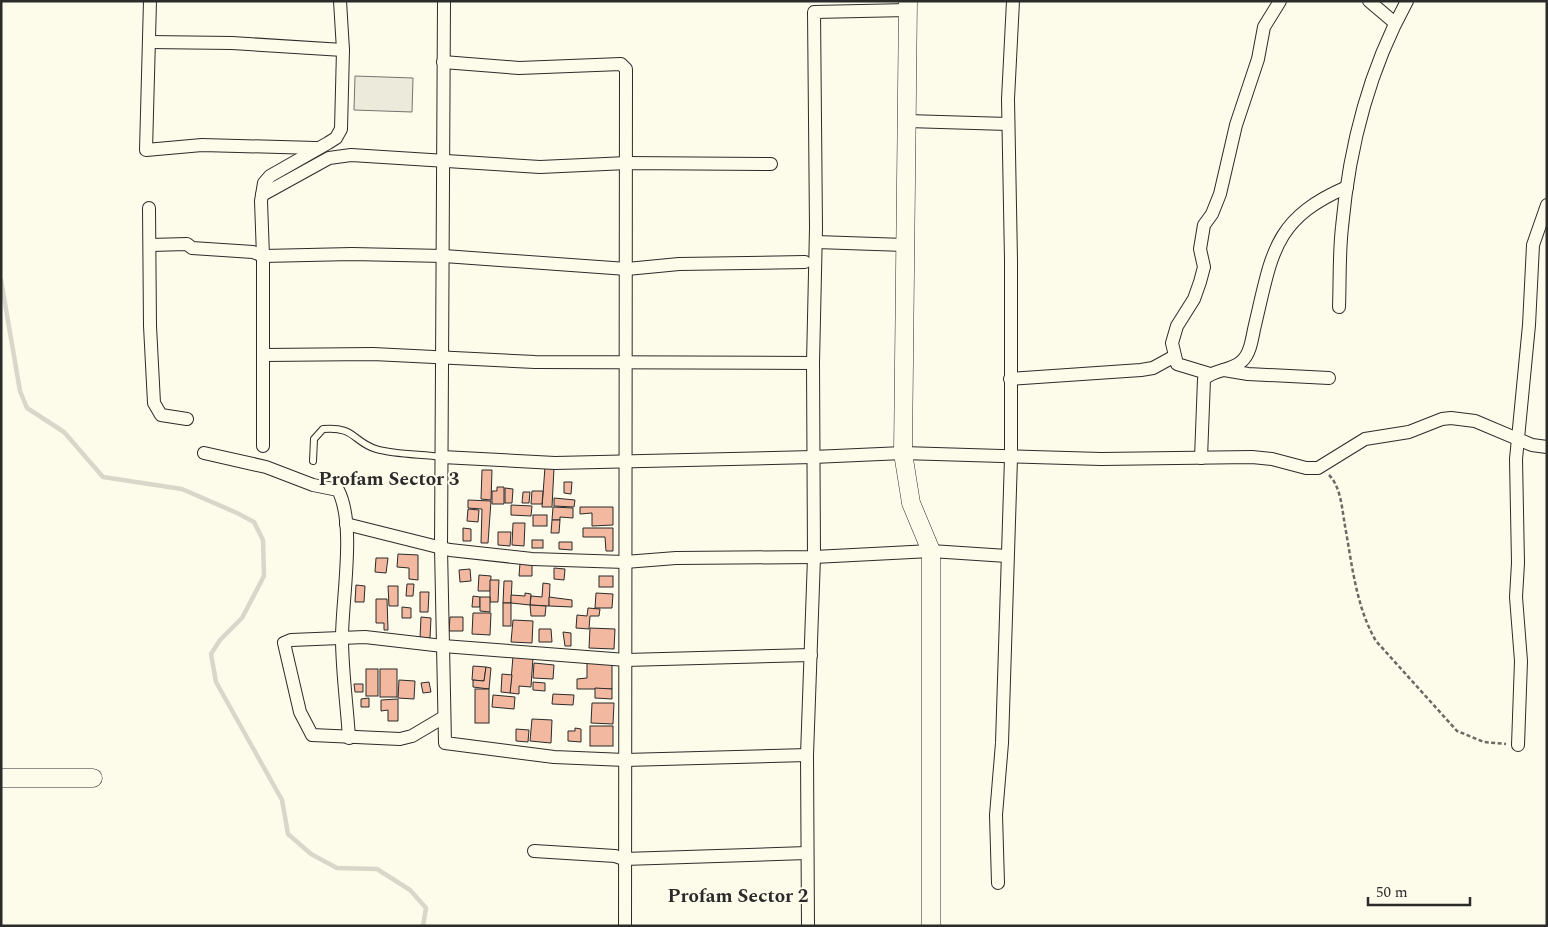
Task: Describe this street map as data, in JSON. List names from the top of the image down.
{
  "districts": ["Profam Sector 3", "Profam Sector 2"],
  "scale_bar": "50 m"
}
